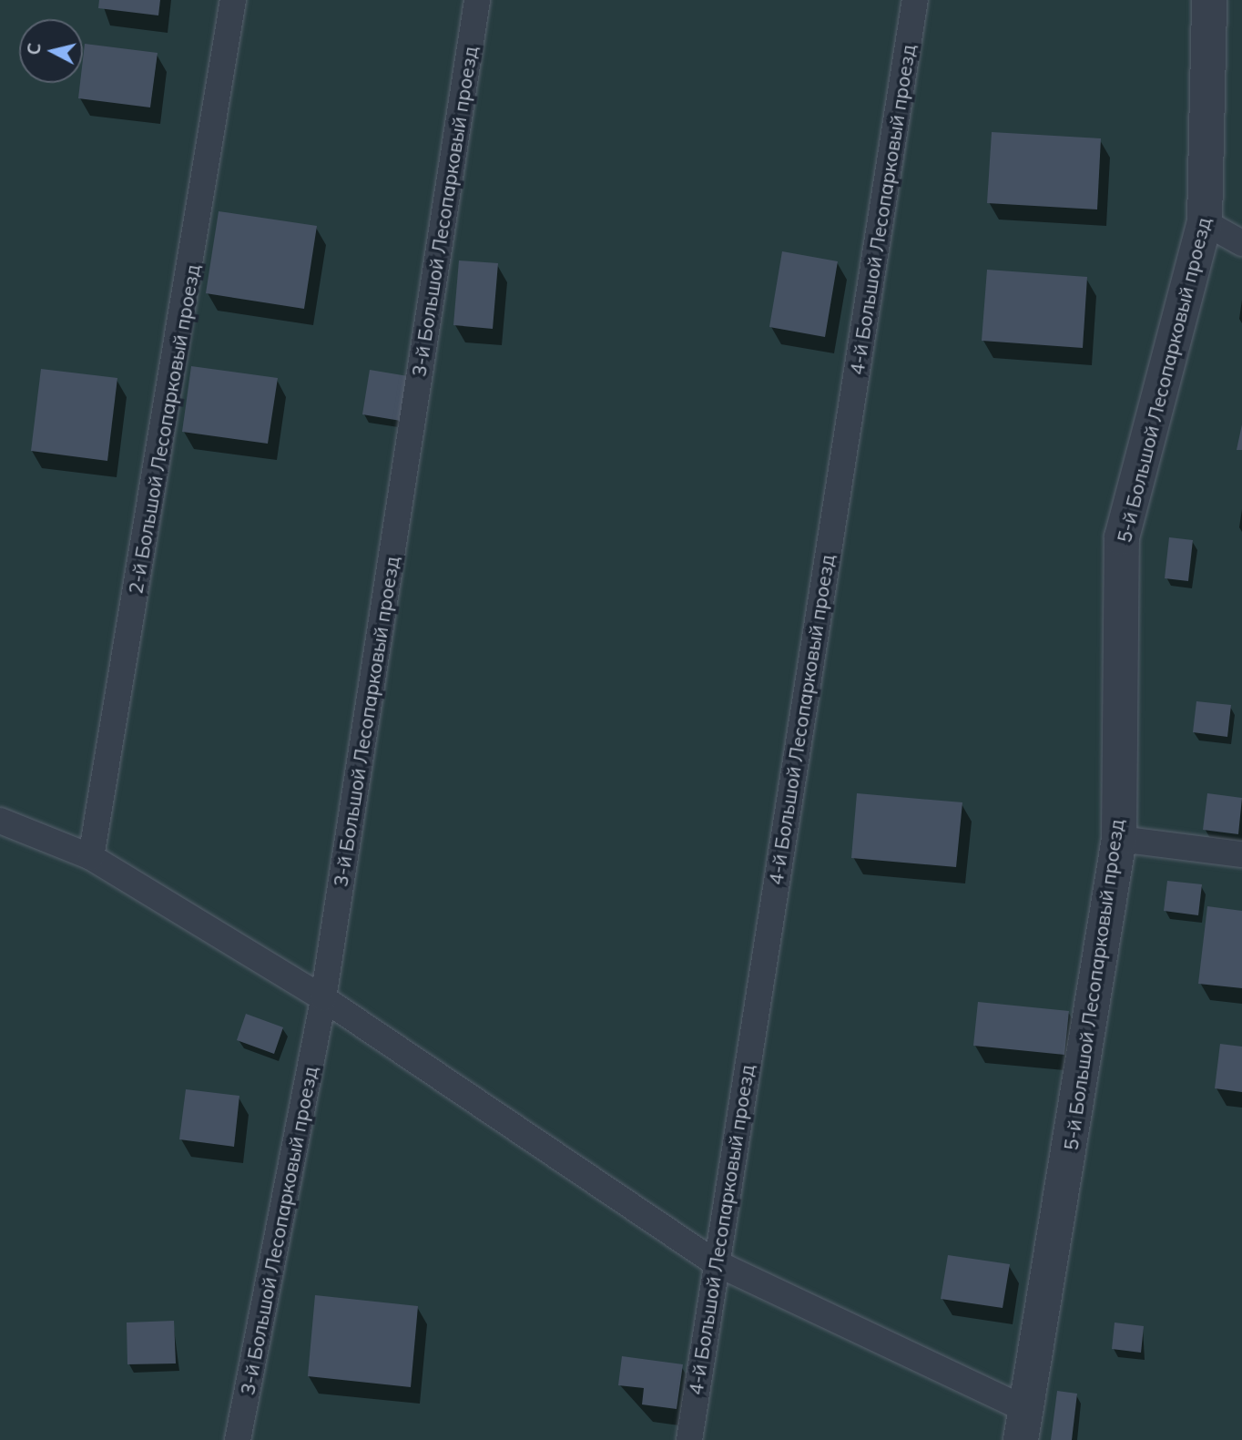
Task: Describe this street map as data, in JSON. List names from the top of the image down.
{
  "streets": {
    "street": ["5-й Большой Лесопарковый проезд"],
    "lane": ["4-й Большой Лесопарковый проезд", "3-й Большой Лесопарковый проезд", "2-й Большой Лесопарковый проезд"]
  },
  "north": "left"
}
